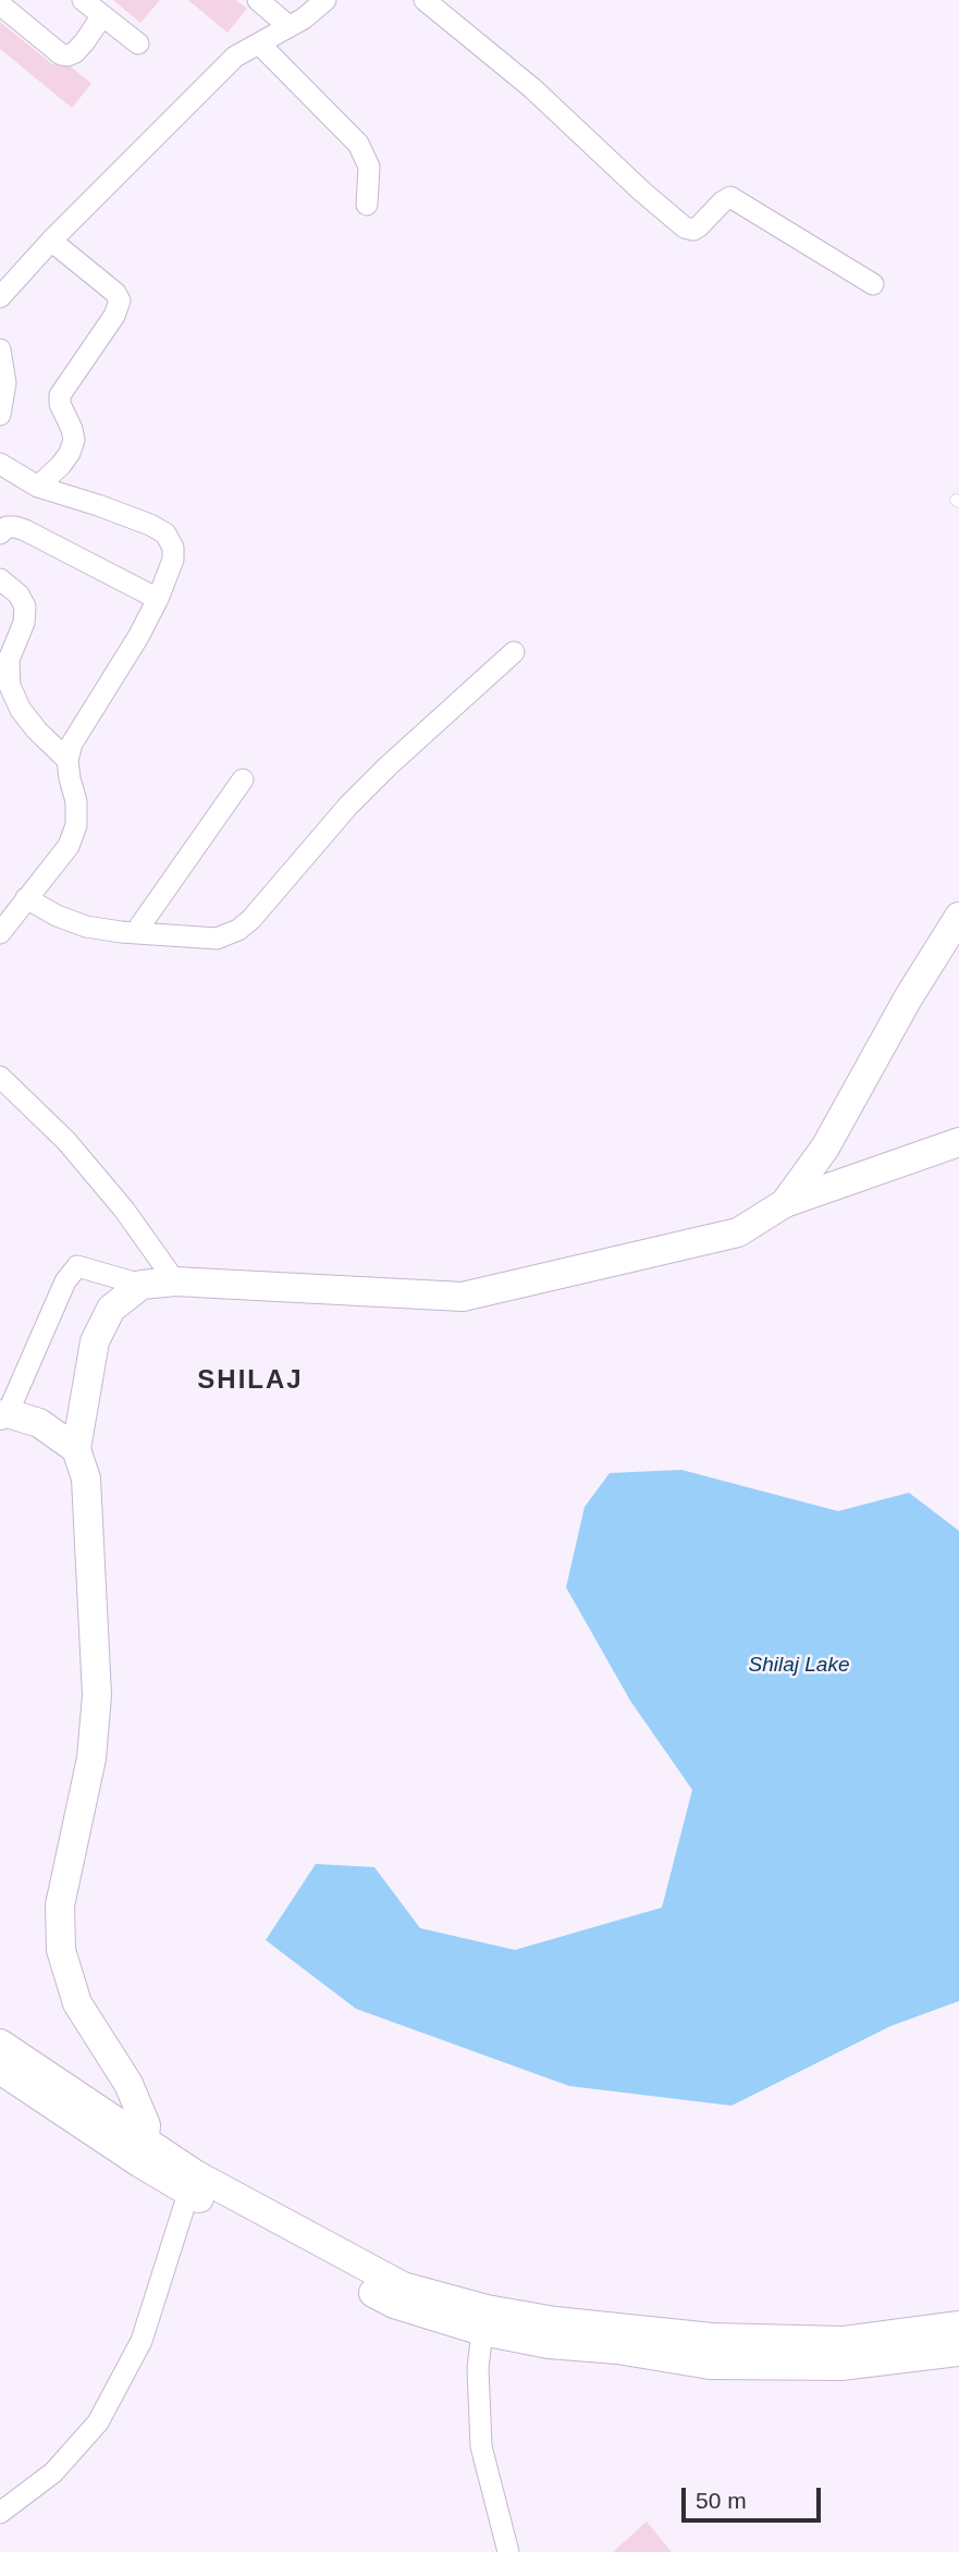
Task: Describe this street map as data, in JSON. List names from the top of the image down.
{
  "districts": ["SHILAJ"],
  "water": ["Shilaj Lake"],
  "scale_bar": "50 m"
}
